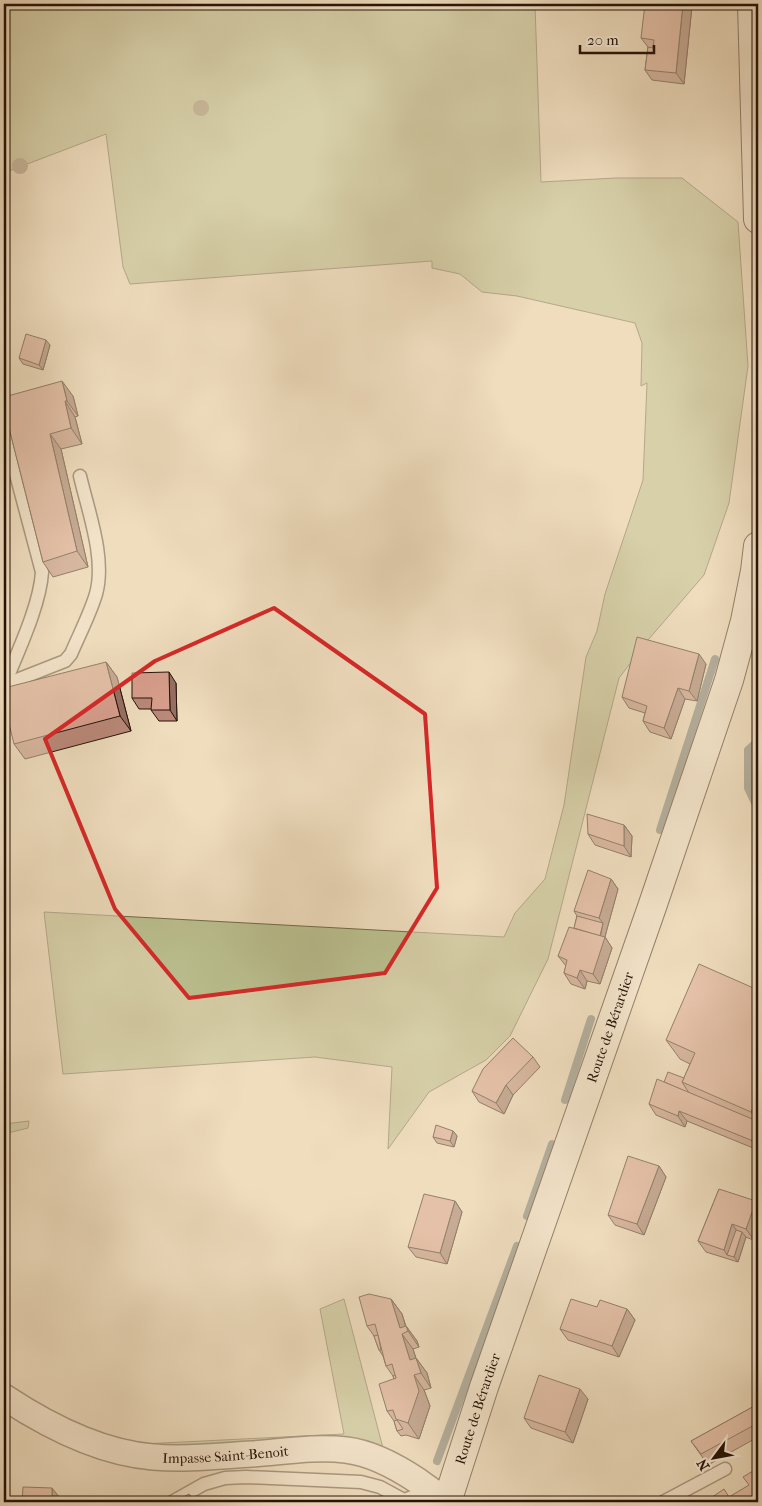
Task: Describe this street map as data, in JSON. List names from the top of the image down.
{
  "streets": {
    "main road": ["Route de Bérardier"],
    "street": ["Impasse Saint-Benoit"]
  },
  "crossings": [
    ["Route de Bérardier", "Impasse Saint-Benoit"]
  ],
  "scale_bar": "20 m",
  "north": "bottom left"
}
